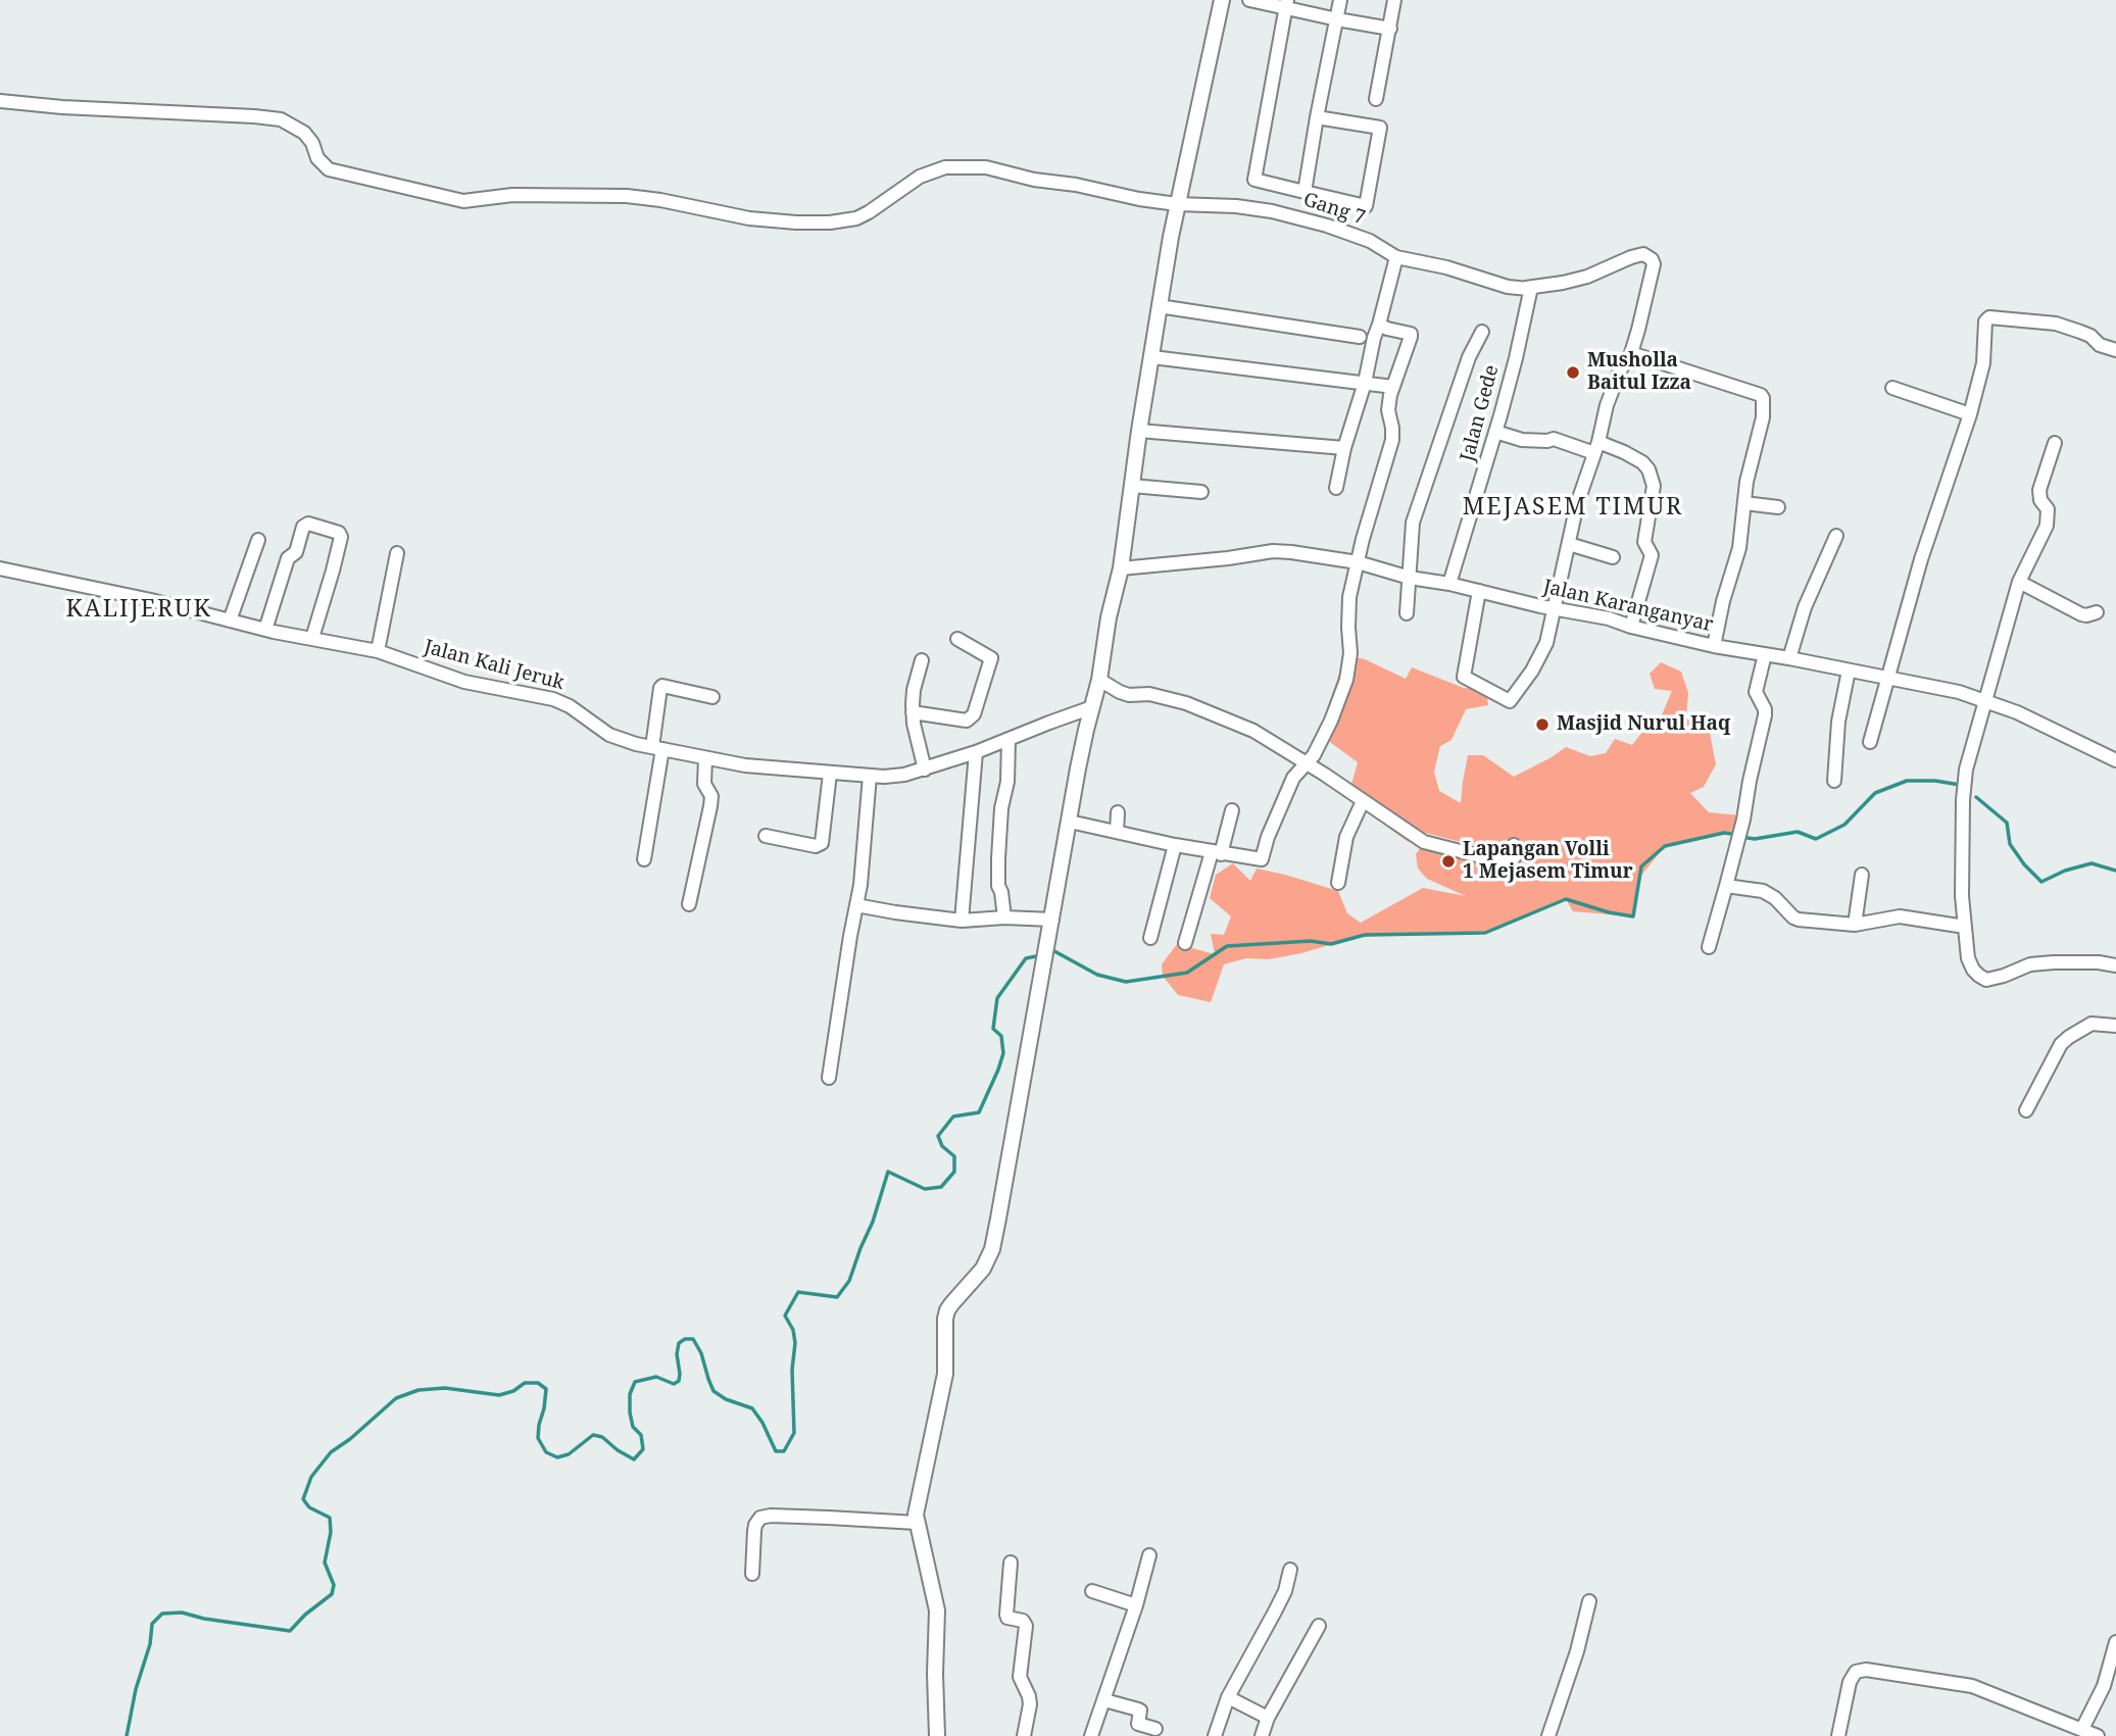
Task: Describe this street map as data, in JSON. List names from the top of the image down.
{
  "streets": {
    "street": [
      "Gang 7",
      "Jalan Gede",
      "Jalan Karanganyar",
      "Jalan Kali Jeruk"
    ]
  },
  "crossings": [
    ["Gang 7", "Jalan Gede"],
    ["Jalan Gede", "Jalan Karanganyar"]
  ],
  "districts": ["MEJASEM TIMUR", "KALIJERUK"],
  "places": ["Musholla Baitul Izza", "Masjid Nurul Haq", "Lapangan Volli 1 Mejasem Timur"]
}
